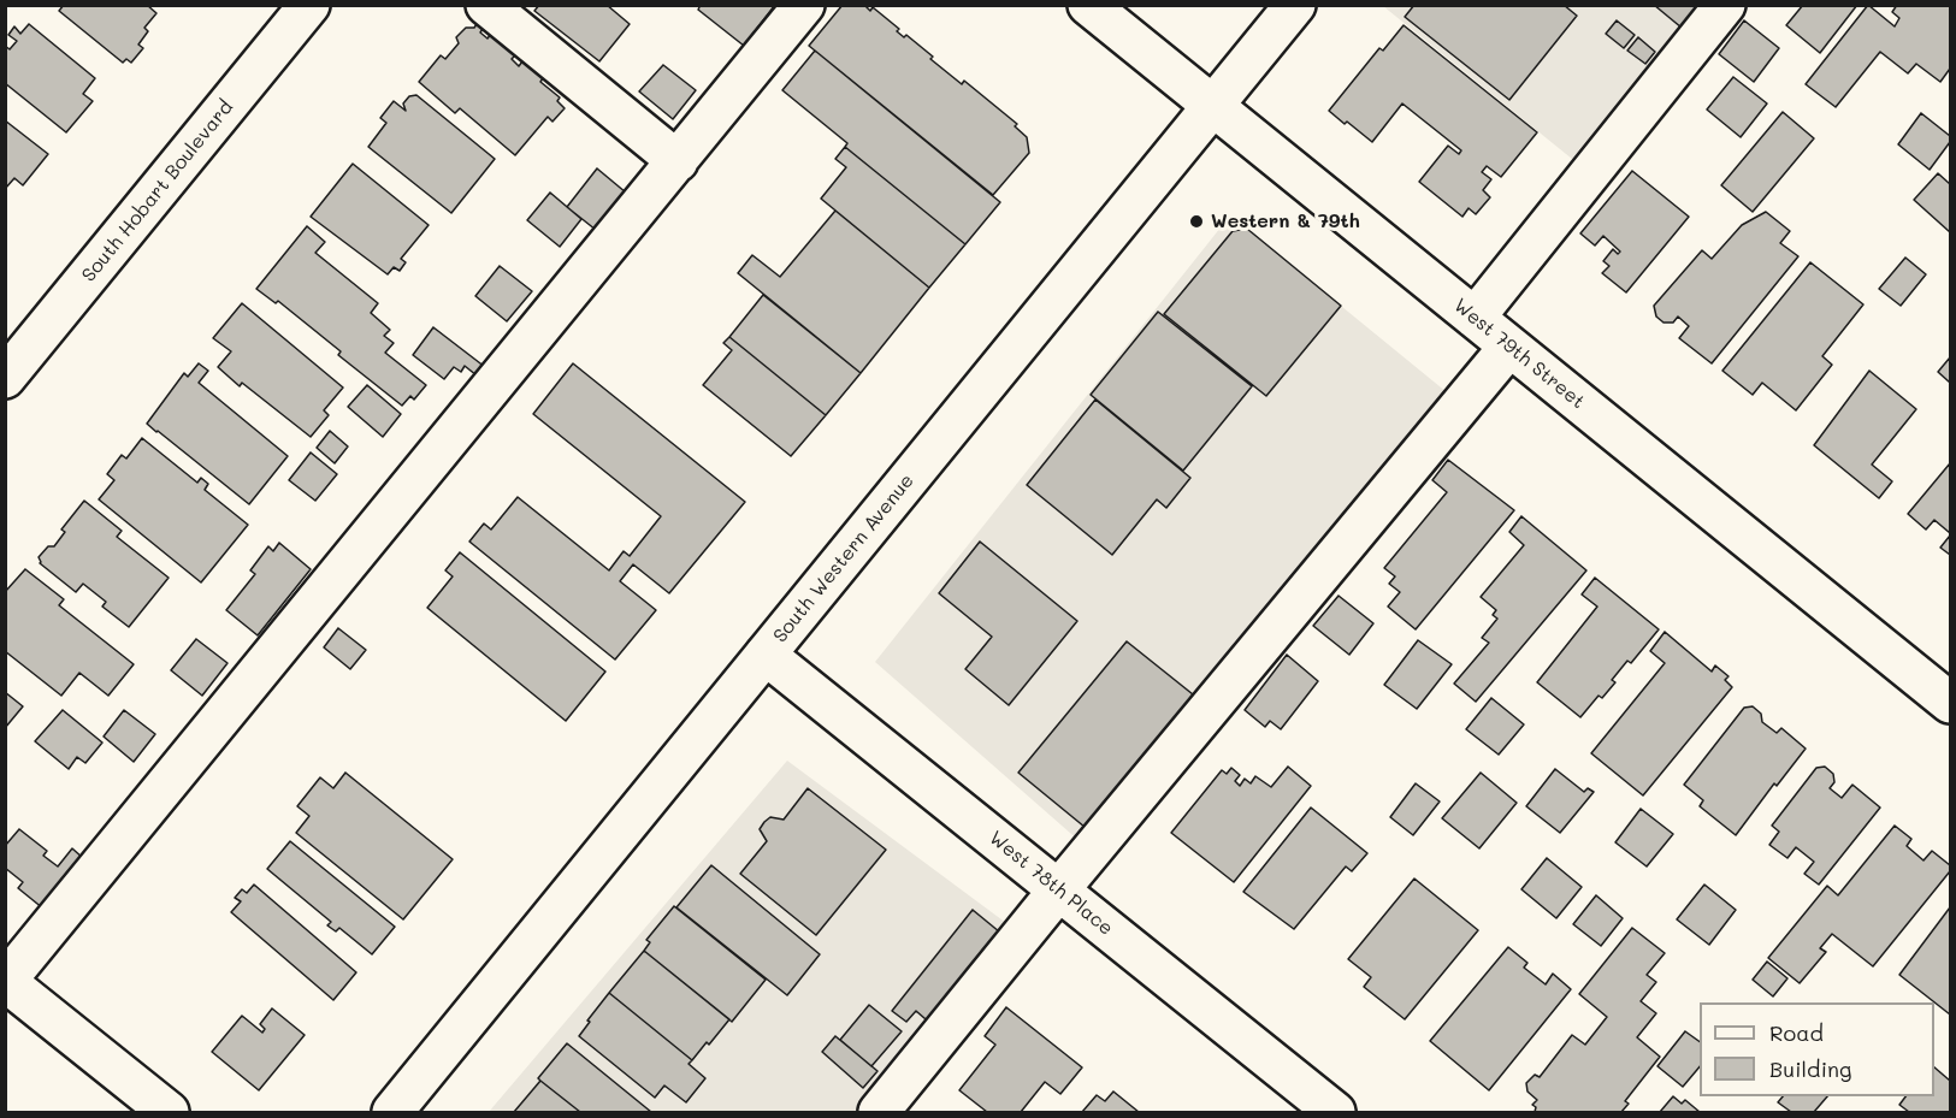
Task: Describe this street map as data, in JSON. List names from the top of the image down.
{
  "streets": {
    "street": [
      "South Hobart Boulevard",
      "West 79th Street",
      "South Western Avenue",
      "West 78th Place"
    ]
  },
  "crossings": [
    ["West 79th Street", "South Western Avenue"],
    ["South Western Avenue", "West 78th Place"]
  ],
  "places": ["Western & 79th"],
  "legend": ["Road", "Building"]
}
